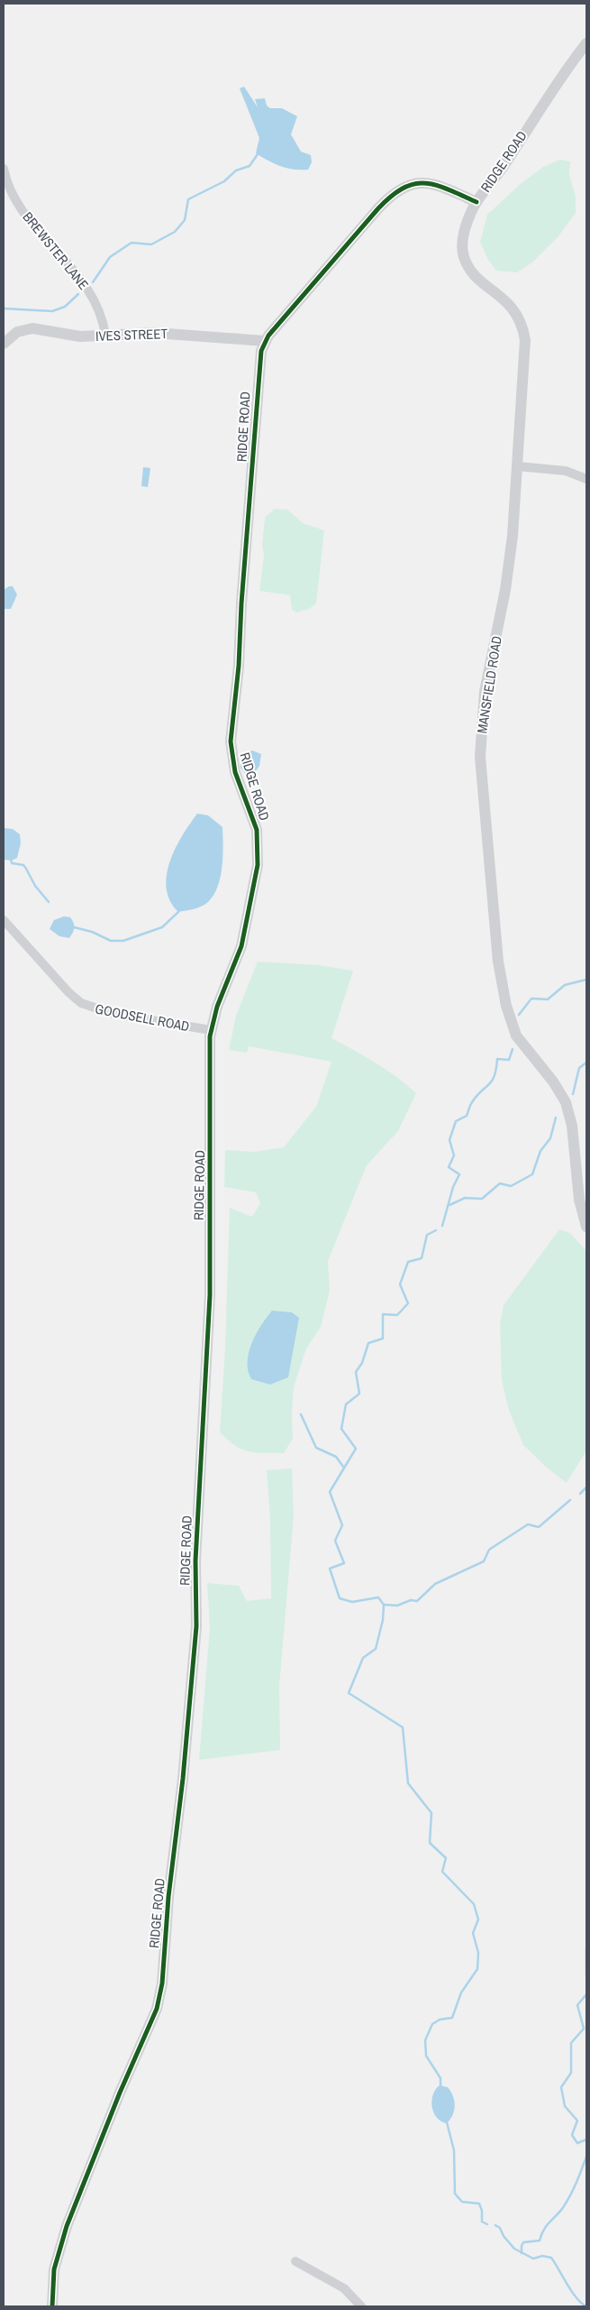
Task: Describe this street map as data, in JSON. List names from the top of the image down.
{
  "streets": {
    "street": [
      "RIDGE ROAD",
      "BREWSTER LANE",
      "IVES STREET",
      "MANSFIELD ROAD",
      "GOODSELL ROAD"
    ]
  },
  "crossings": [
    ["RIDGE ROAD", "IVES STREET"],
    ["RIDGE ROAD", "MANSFIELD ROAD"],
    ["RIDGE ROAD", "GOODSELL ROAD"],
    ["BREWSTER LANE", "IVES STREET"]
  ]
}
